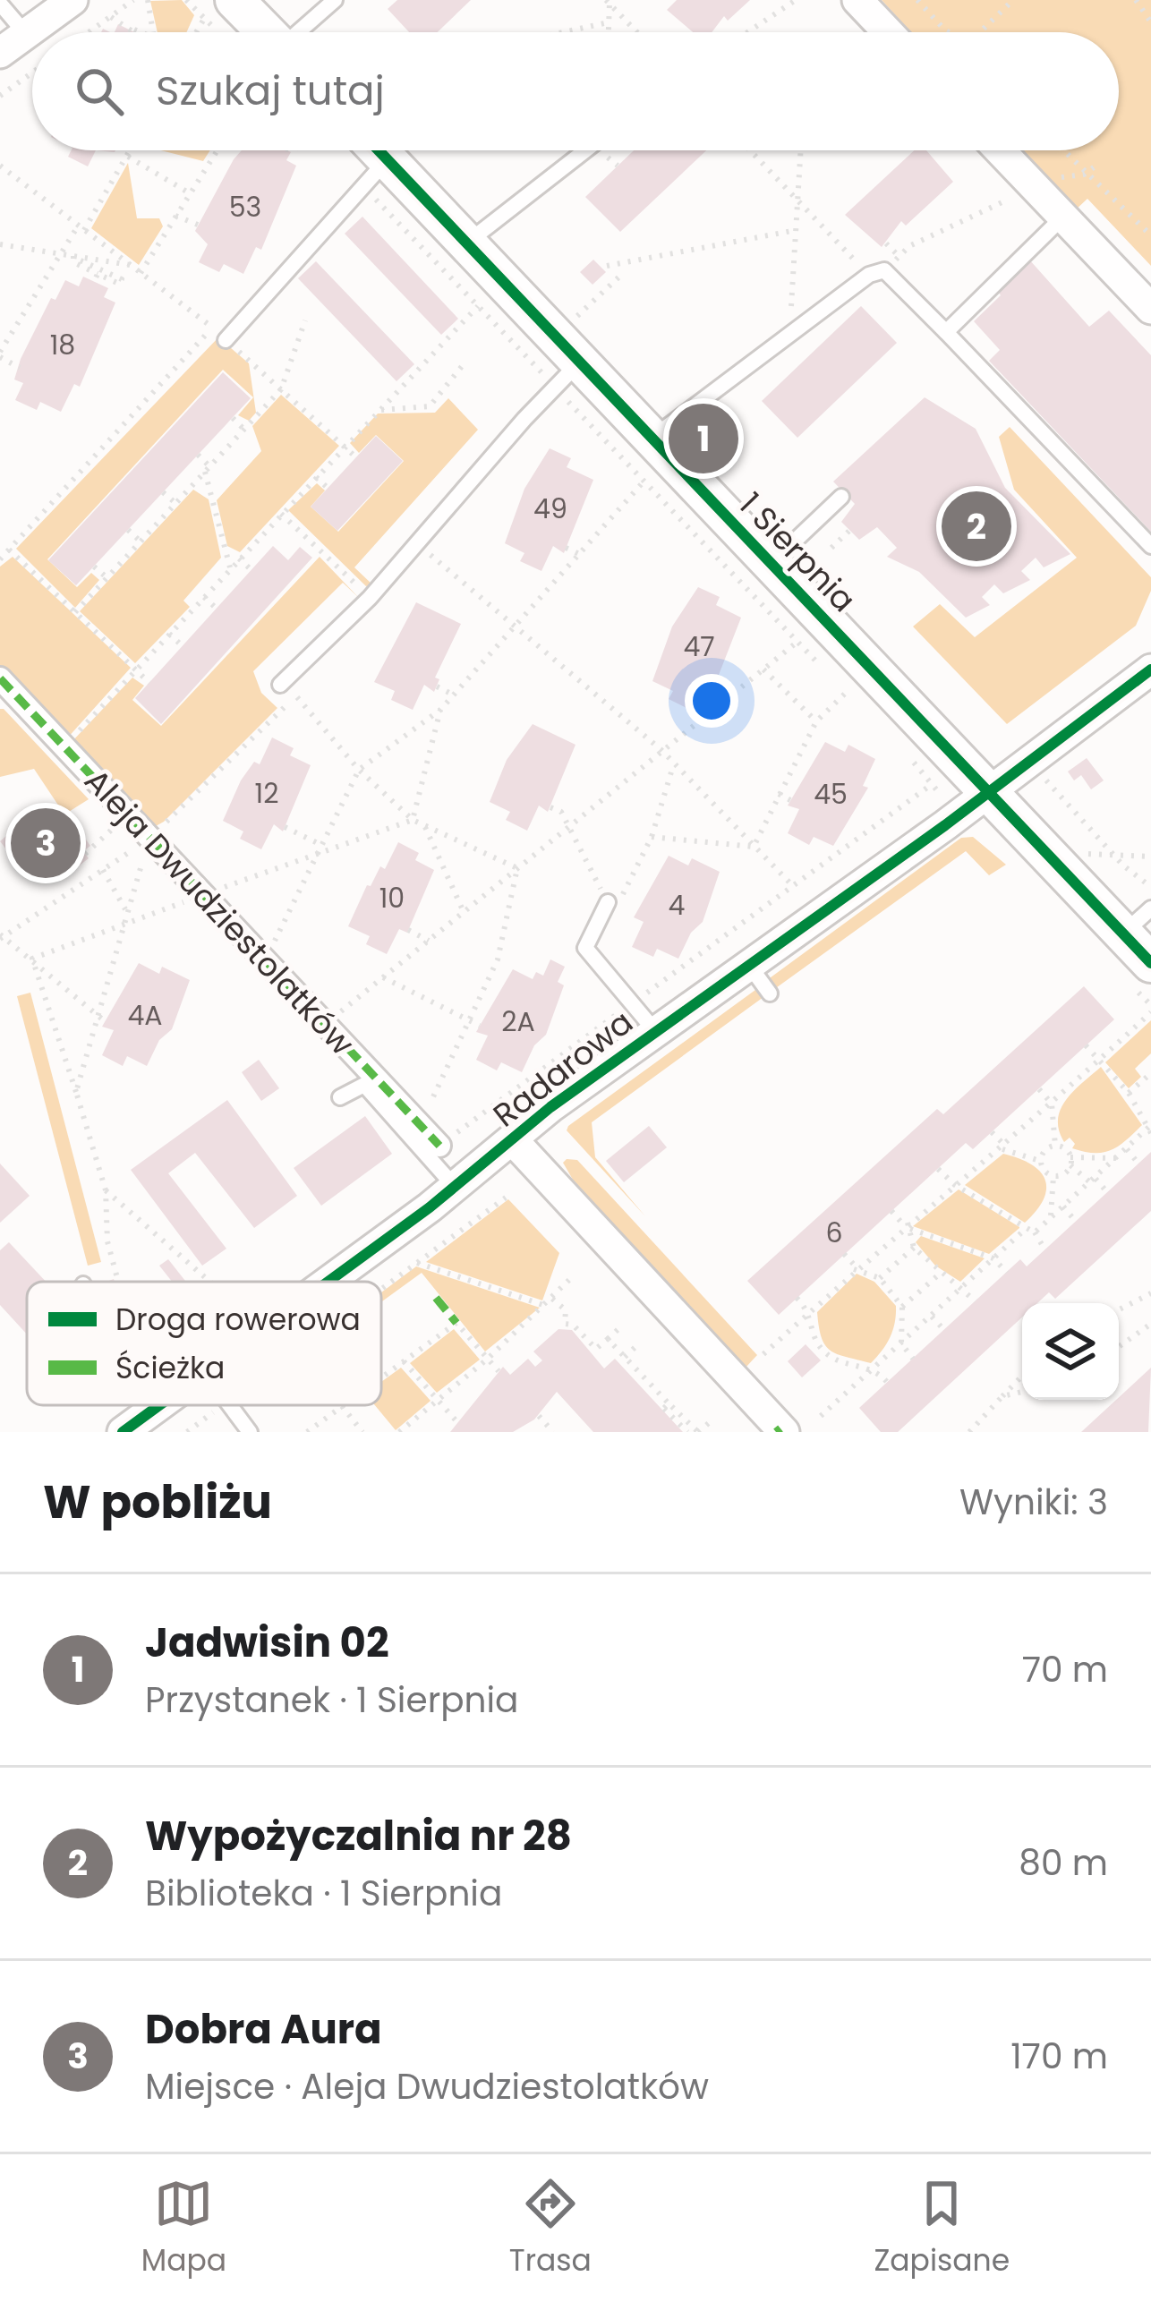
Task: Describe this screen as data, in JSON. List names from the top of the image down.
{
  "streets": {
    "street": ["1 Sierpnia", "Aleja Dwudziestolatków", "Radarowa"]
  },
  "crossings": [
    ["1 Sierpnia", "Radarowa"]
  ],
  "house_numbers": [
    "53",
    "18",
    "49",
    "47",
    "12",
    "45",
    "10",
    "4",
    "4A",
    "2A",
    "6"
  ],
  "legend": ["Droga rowerowa", "Ścieżka"],
  "page": {
    "search": "Szukaj tutaj",
    "pins": ["1", "2", "3"],
    "heading": ["W pobliżu", "Wyniki: 3"],
    "list": [
      {
        "mark": "1",
        "name": "Jadwisin 02",
        "note": "Przystanek · 1 Sierpnia",
        "value": "70 m"
      },
      {
        "mark": "2",
        "name": "Wypożyczalnia nr 28",
        "note": "Biblioteka · 1 Sierpnia",
        "value": "80 m"
      },
      {
        "mark": "3",
        "name": "Dobra Aura",
        "note": "Miejsce · Aleja Dwudziestolatków",
        "value": "170 m"
      }
    ],
    "nav": ["Mapa", "Trasa", "Zapisane"]
  }
}
